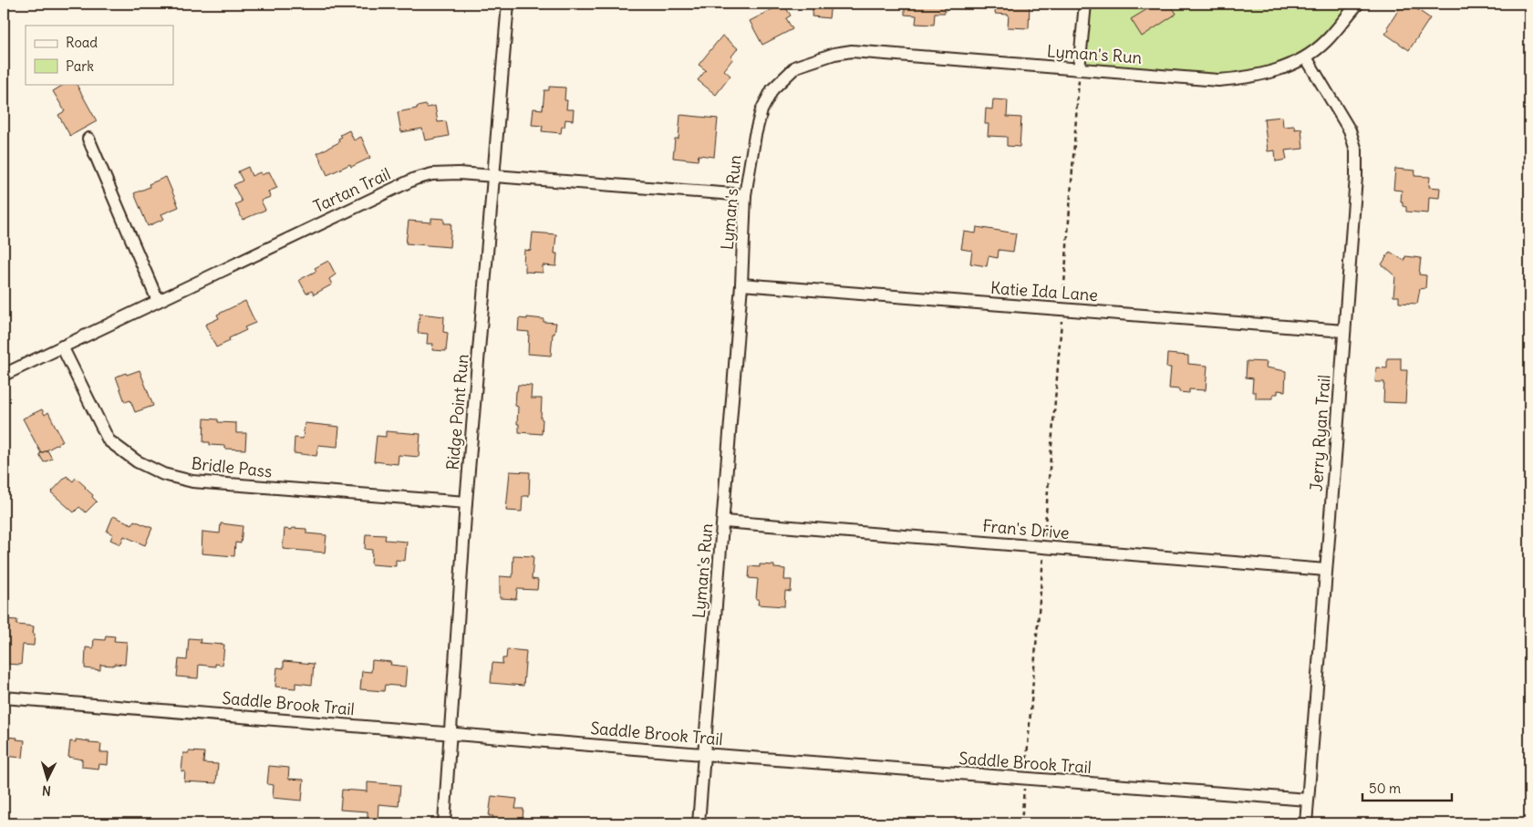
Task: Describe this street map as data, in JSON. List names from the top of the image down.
{
  "streets": {
    "street": [
      "Lyman's Run",
      "Tartan Trail",
      "Katie Ida Lane",
      "Ridge Point Run",
      "Jerry Ryan Trail",
      "Bridle Pass",
      "Fran's Drive",
      "Saddle Brook Trail"
    ]
  },
  "crossings": [
    ["Lyman's Run", "Tartan Trail"],
    ["Lyman's Run", "Katie Ida Lane"],
    ["Lyman's Run", "Jerry Ryan Trail"],
    ["Lyman's Run", "Fran's Drive"],
    ["Lyman's Run", "Saddle Brook Trail"],
    ["Tartan Trail", "Ridge Point Run"],
    ["Tartan Trail", "Bridle Pass"],
    ["Katie Ida Lane", "Jerry Ryan Trail"],
    ["Ridge Point Run", "Bridle Pass"],
    ["Ridge Point Run", "Saddle Brook Trail"],
    ["Jerry Ryan Trail", "Fran's Drive"],
    ["Jerry Ryan Trail", "Saddle Brook Trail"]
  ],
  "legend": ["Road", "Park"],
  "scale_bar": "50 m",
  "north": "bottom"
}
